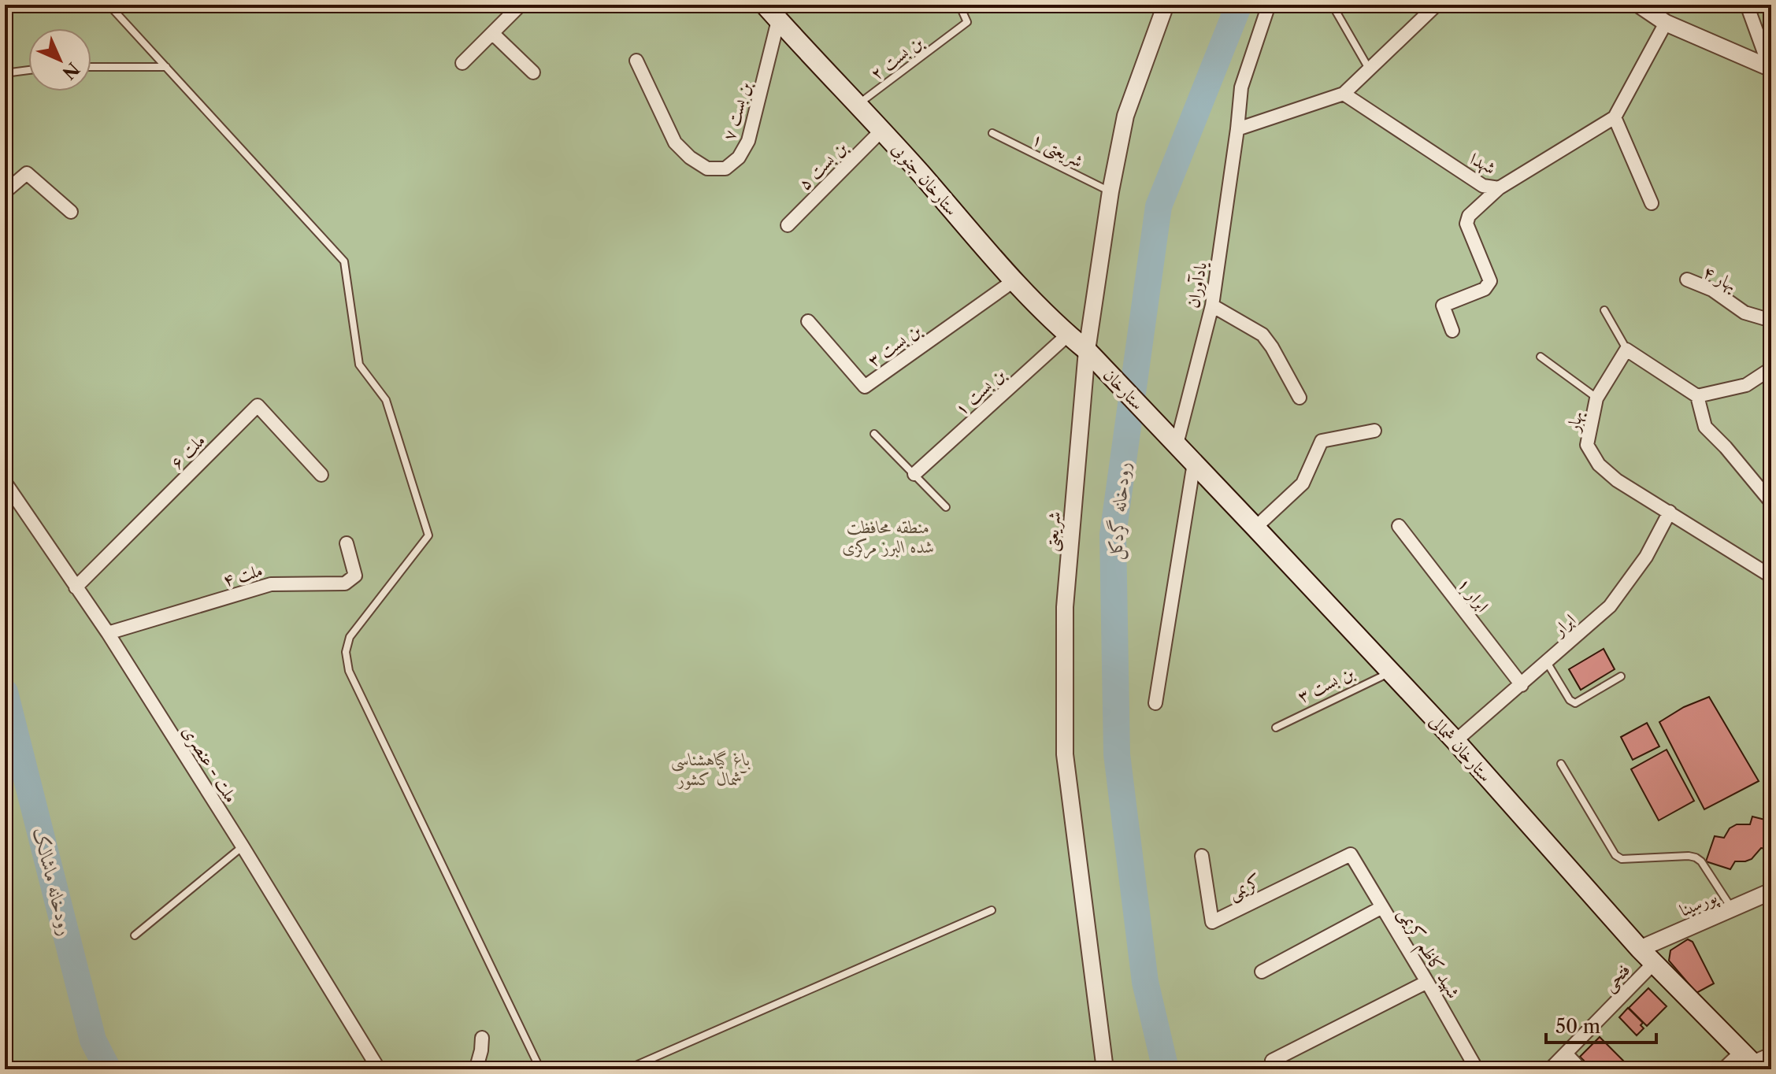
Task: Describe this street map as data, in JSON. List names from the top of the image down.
{
  "streets": {
    "main road": ["ستارخان جنوبی", "ستارخان", "ستارخان شمالی"],
    "street": [
      "بن بست ۷",
      "شهدا",
      "بن بست ۵",
      "بهار ۴",
      "یادآوران",
      "بن بست ۳",
      "بن بست ۱",
      "بهار",
      "ملت ۶",
      "شریعتی",
      "ملت ۴",
      "ابرار ۱",
      "ابرار",
      "ملت - عنصری",
      "کریمی",
      "پورسینا",
      "شهید کاظم کریمی",
      "فتحی"
    ],
    "lane": ["بن بست ۲", "شریعتی ۱"]
  },
  "crossings": [
    ["بن بست ۲", "ستارخان جنوبی"],
    ["بن بست ۷", "ستارخان جنوبی"],
    ["شریعتی ۱", "شریعتی"],
    ["بن بست ۵", "ستارخان جنوبی"],
    ["ستارخان جنوبی", "بن بست ۳"],
    ["ستارخان جنوبی", "ستارخان"],
    ["ستارخان جنوبی", "بن بست ۱"],
    ["ستارخان جنوبی", "شریعتی"],
    ["یادآوران", "ستارخان شمالی"],
    ["بن بست ۳", "ستارخان شمالی"],
    ["ستارخان", "شریعتی"],
    ["ستارخان", "ستارخان شمالی"],
    ["بهار", "ابرار"],
    ["ملت ۶", "ملت - عنصری"],
    ["ملت ۴", "ملت - عنصری"],
    ["ابرار ۱", "ابرار"],
    ["ابرار", "ستارخان شمالی"],
    ["ستارخان شمالی", "پورسینا"],
    ["ستارخان شمالی", "فتحی"],
    ["کریمی", "شهید کاظم کریمی"]
  ],
  "water": ["رودخانه گردکل", "رودخانه ماشالک"],
  "parks": ["منطقه محافظت شده البرز مرکزی", "باغ گیاهشناسی شمال کشور"],
  "scale_bar": "50 m",
  "north": "bottom right"
}
